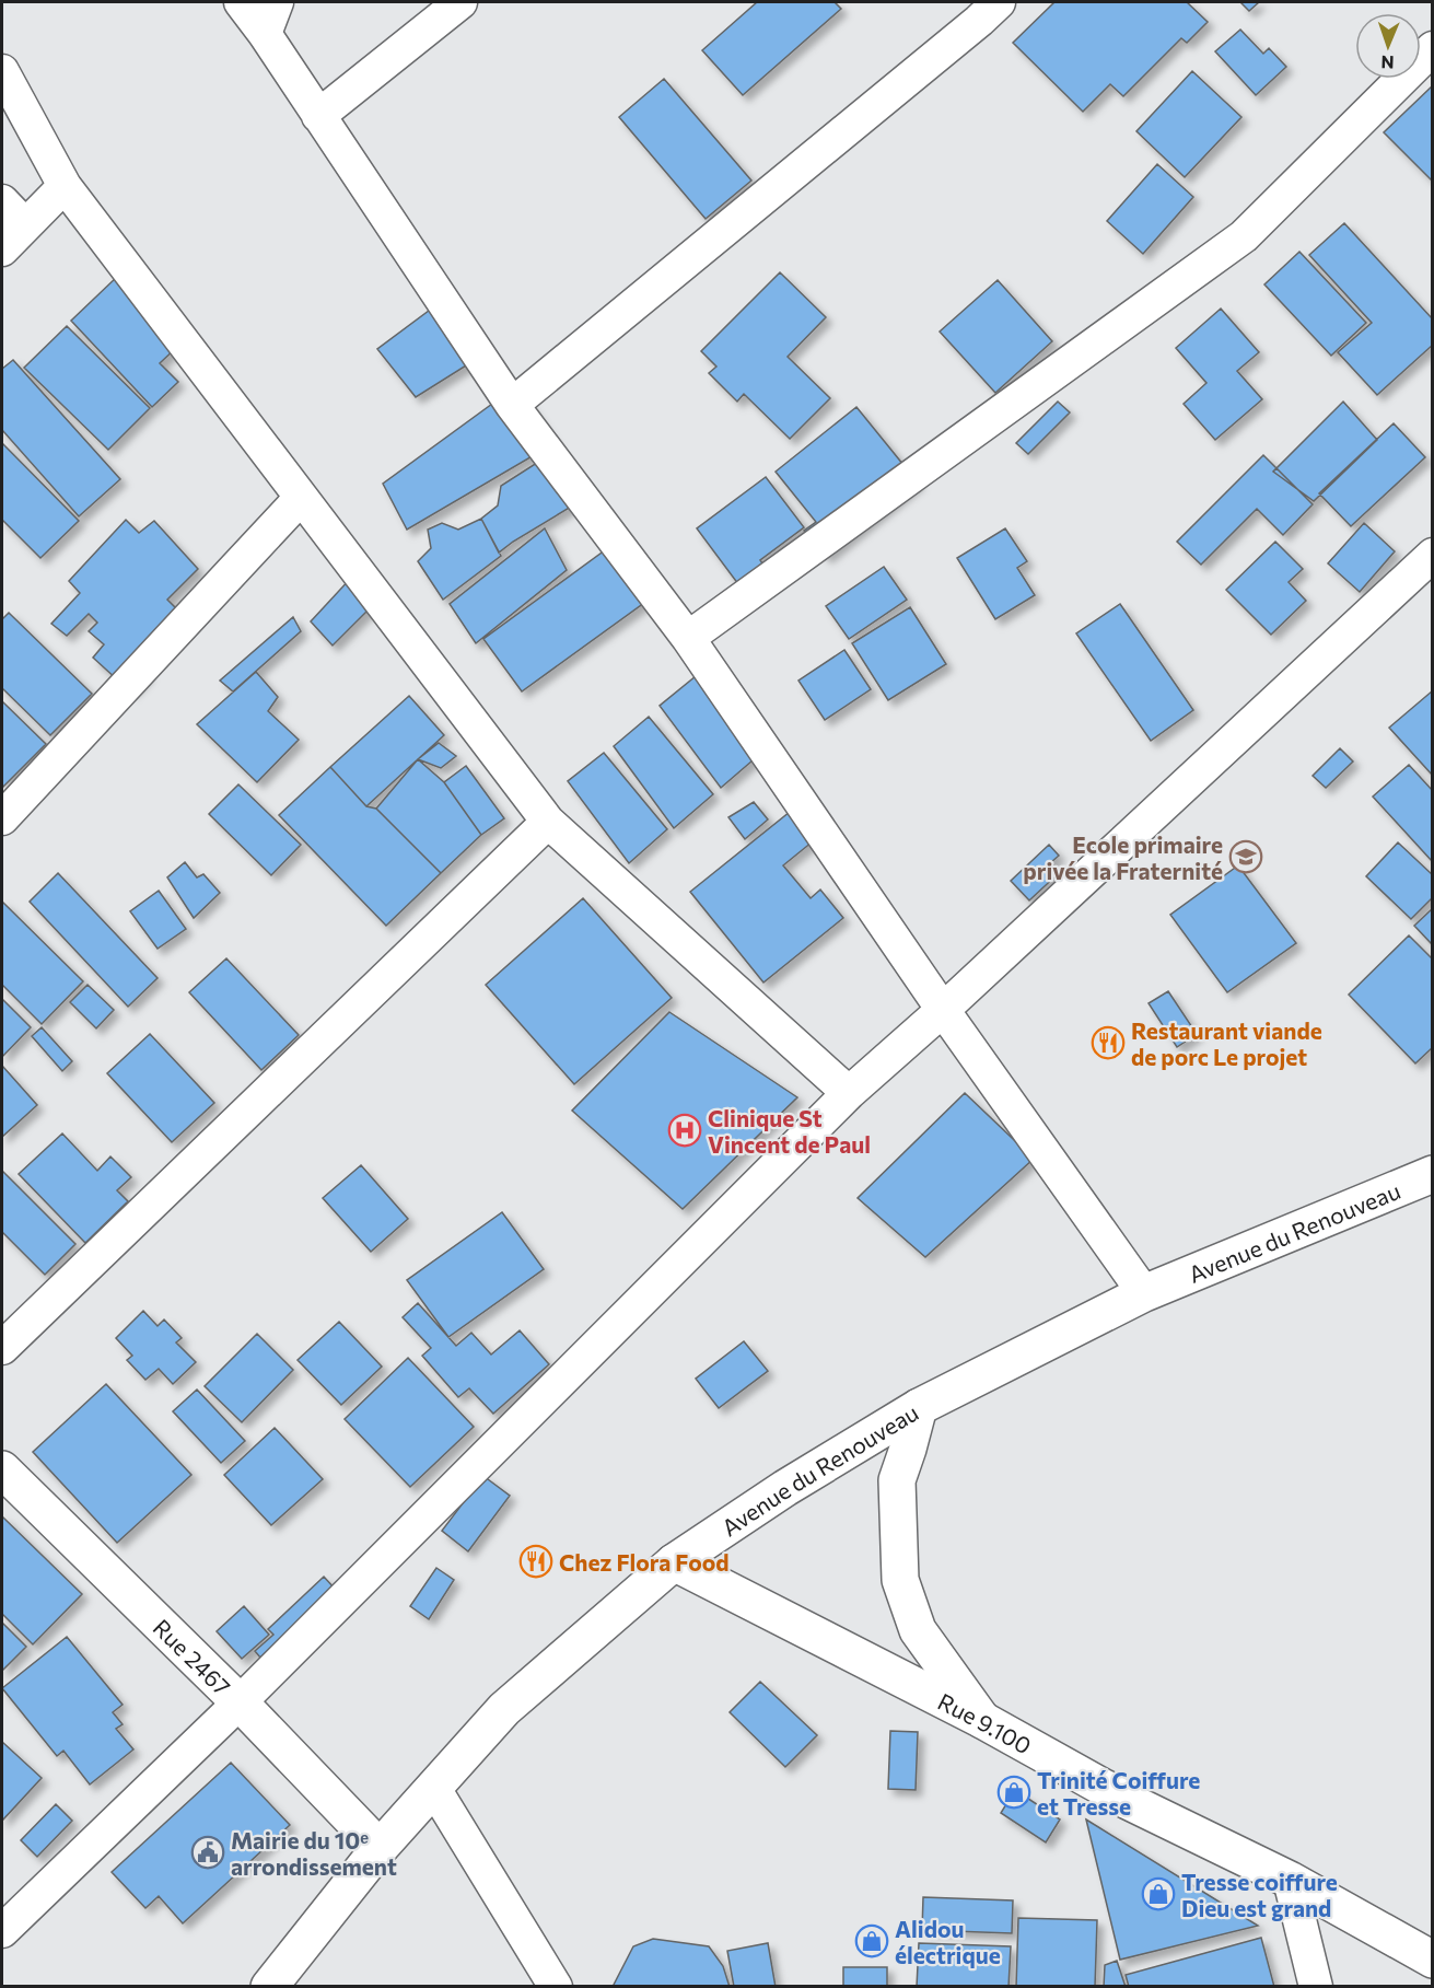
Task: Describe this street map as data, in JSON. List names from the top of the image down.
{
  "streets": {
    "main road": ["Avenue du Renouveau", "Rue 2467", "Rue 9.100"]
  },
  "crossings": [
    ["Avenue du Renouveau", "Rue 2467"],
    ["Avenue du Renouveau", "Rue 9.100"]
  ],
  "places": {
    "school or university": ["Ecole primaire privée la Fraternité"],
    "restaurant": ["Restaurant viande de porc Le projet", "Chez Flora Food"],
    "hospital": ["Clinique St Vincent de Paul"],
    "shop": ["Trinité Coiffure et Tresse", "Tresse coiffure Dieu est grand", "Alidou électrique"],
    "public building": ["Mairie du 10ᵉ arrondissement"]
  },
  "north": "bottom"
}
